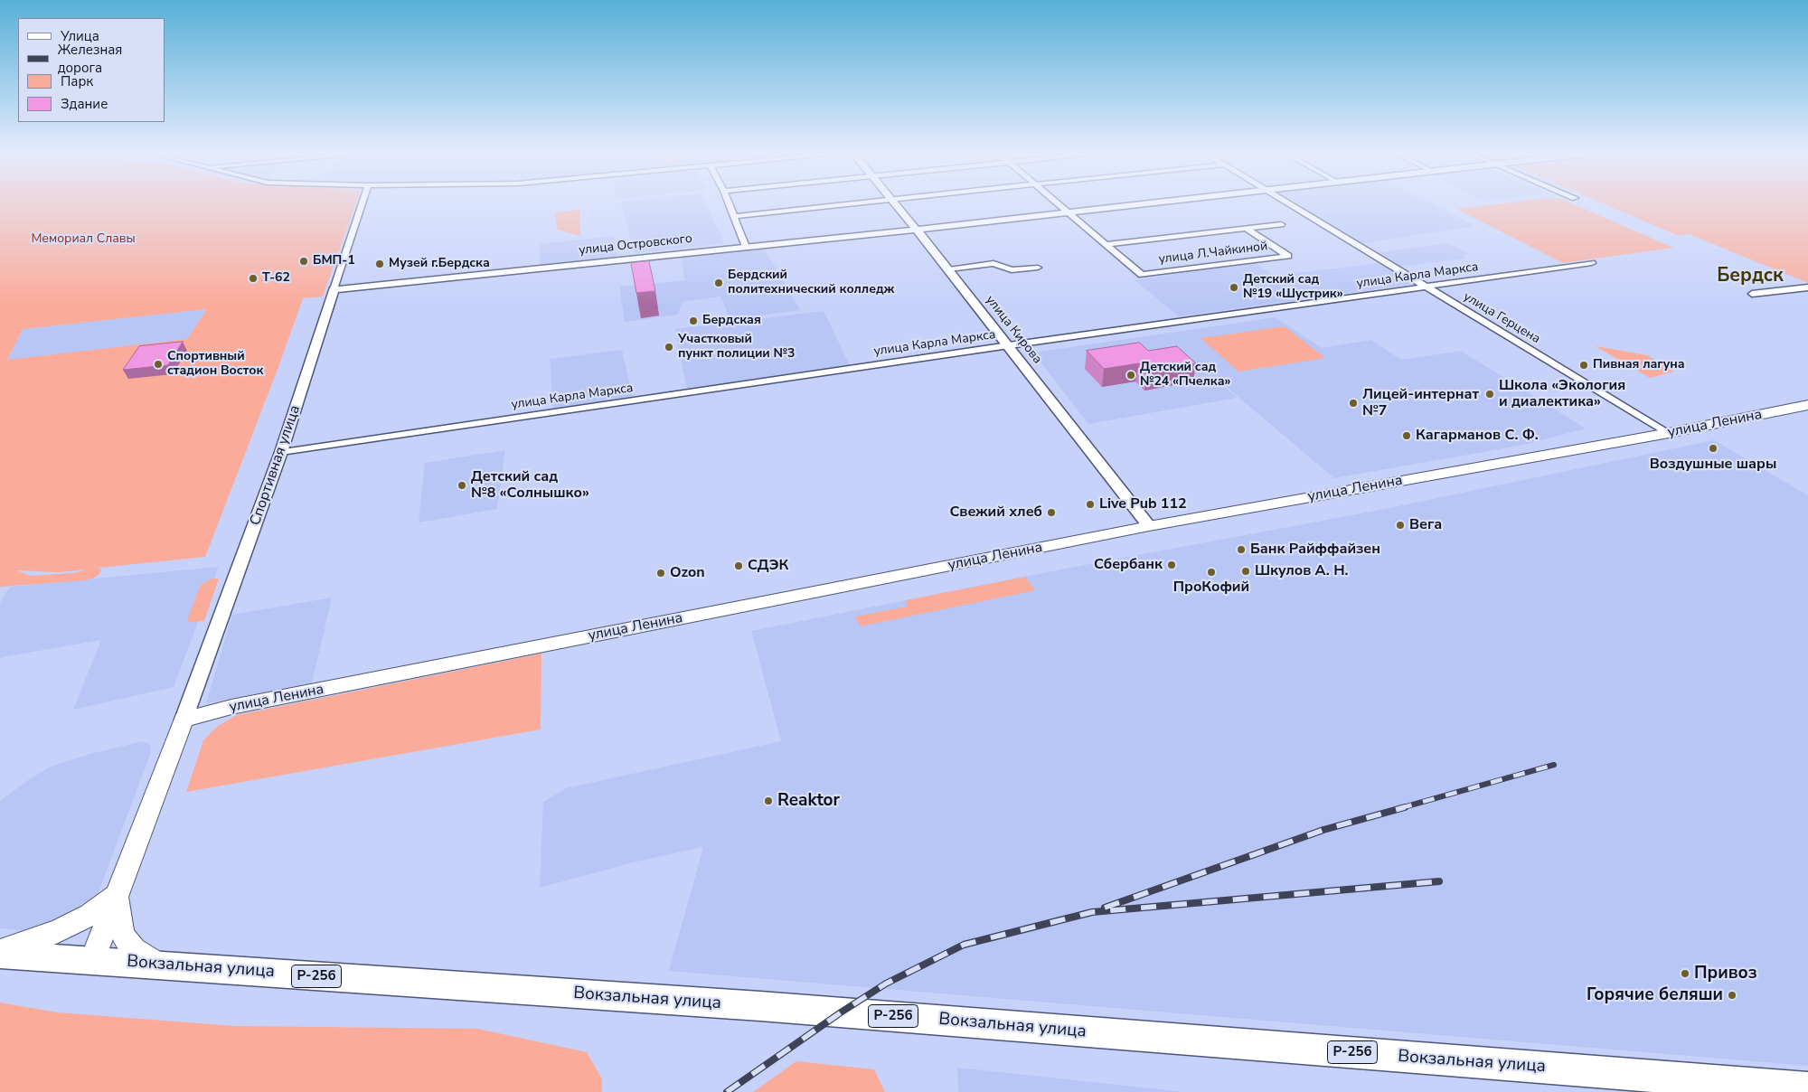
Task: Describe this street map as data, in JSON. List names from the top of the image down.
{
  "streets": {
    "highway": ["Вокзальная улица", "Р-256"],
    "main road": ["улица Ленина"],
    "street": [
      "улица Островского",
      "улица Л.Чайкиной",
      "улица Карла Маркса",
      "улица Герцена",
      "улица Кирова",
      "Спортивная улица"
    ]
  },
  "crossings": [
    ["улица Островского", "улица Кирова"],
    ["улица Островского", "Спортивная улица"],
    ["улица Карла Маркса", "улица Герцена"],
    ["улица Карла Маркса", "улица Кирова"],
    ["улица Карла Маркса", "Спортивная улица"],
    ["улица Герцена", "улица Ленина"],
    ["улица Кирова", "улица Ленина"],
    ["улица Ленина", "Спортивная улица"]
  ],
  "districts": ["Бердск"],
  "parks": ["Мемориал Славы"],
  "places": [
    "БМП-1",
    "Музей г.Бердска",
    "Т-62",
    "Бердский политехнический колледж",
    "Детский сад №19 «Шустрик»",
    "Бердская",
    "Участковый пункт полиции №3",
    "Спортивный стадион Восток",
    "Пивная лагуна",
    "Детский сад №24 «Пчелка»",
    "Школа «Экология и диалектика»",
    "Лицей-интернат №7",
    "Кагарманов С. Ф.",
    "Воздушные шары",
    "Детский сад №8 «Солнышко»",
    "Live Pub 112",
    "Свежий хлеб",
    "Вега",
    "Банк Райффайзен",
    "Сбербанк",
    "СДЭК",
    "Шкулов А. Н.",
    "ПроКофий",
    "Ozon",
    "Reaktor",
    "Привоз",
    "Горячие беляши"
  ],
  "legend": [
    "Улица",
    "Железная дорога",
    "Парк",
    "Здание"
  ]
}
